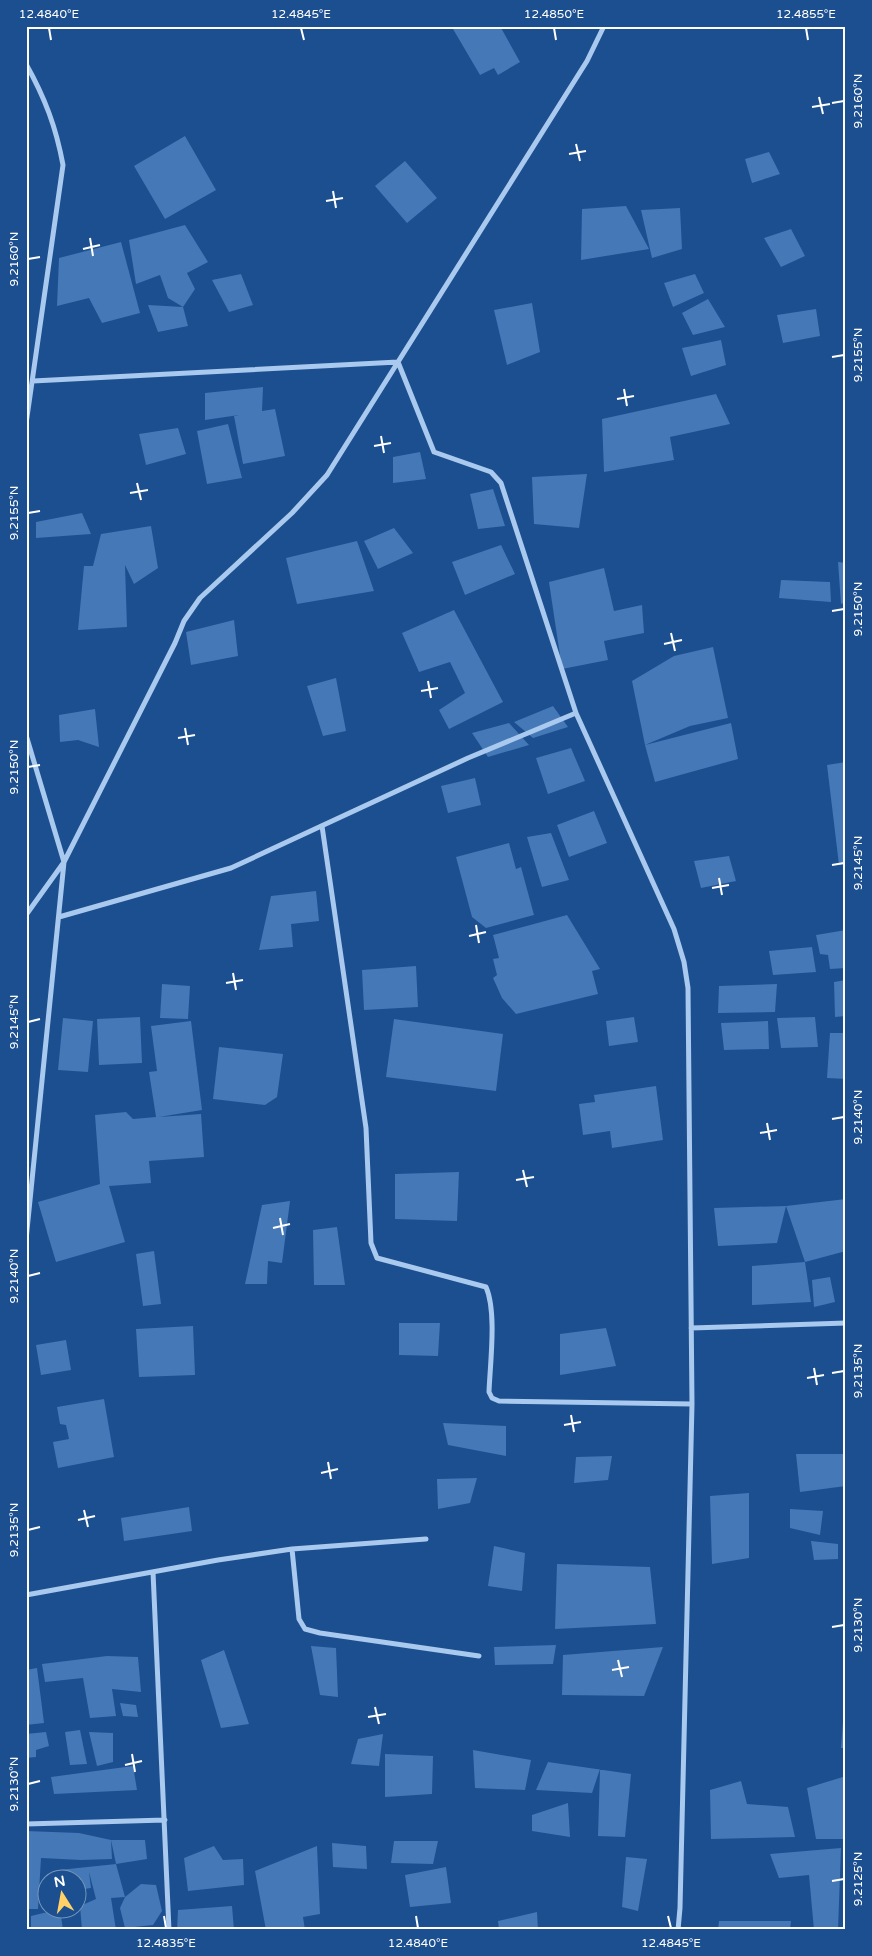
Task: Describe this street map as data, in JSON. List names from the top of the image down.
{
  "north": "top",
  "coordinates": [
    "12.4840°E",
    "12.4845°E",
    "12.4850°E",
    "12.4855°E",
    "9.2160°N",
    "9.2155°N",
    "9.2150°N",
    "9.2145°N",
    "9.2140°N",
    "9.2135°N",
    "9.2130°N",
    "9.2125°N",
    "12.4835°E"
  ]
}
